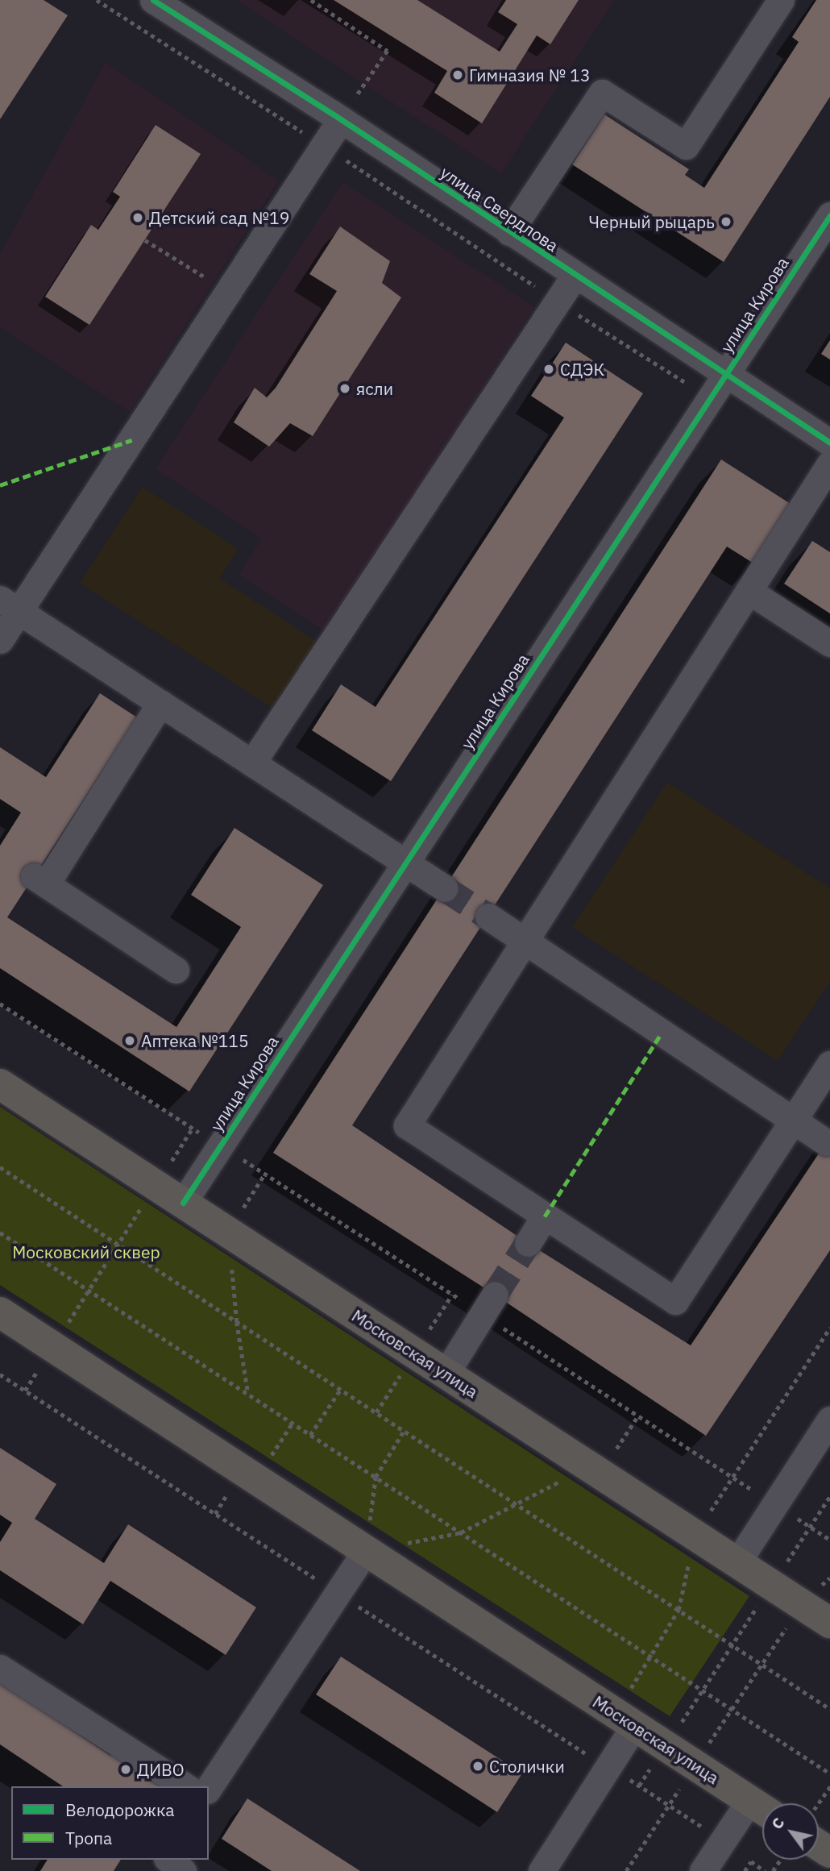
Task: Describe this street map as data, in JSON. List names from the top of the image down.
{
  "streets": {
    "main road": ["Московская улица"],
    "street": ["улица Свердлова", "улица Кирова"]
  },
  "crossings": [
    ["улица Свердлова", "улица Кирова"],
    ["улица Кирова", "Московская улица"]
  ],
  "parks": ["Московский сквер"],
  "places": [
    "Гимназия № 13",
    "Детский сад №19",
    "Черный рыцарь",
    "СДЭК",
    "ясли",
    "Аптека №115",
    "Столички",
    "ДИВО"
  ],
  "legend": ["Велодорожка", "Тропа"],
  "north": "top left"
}
